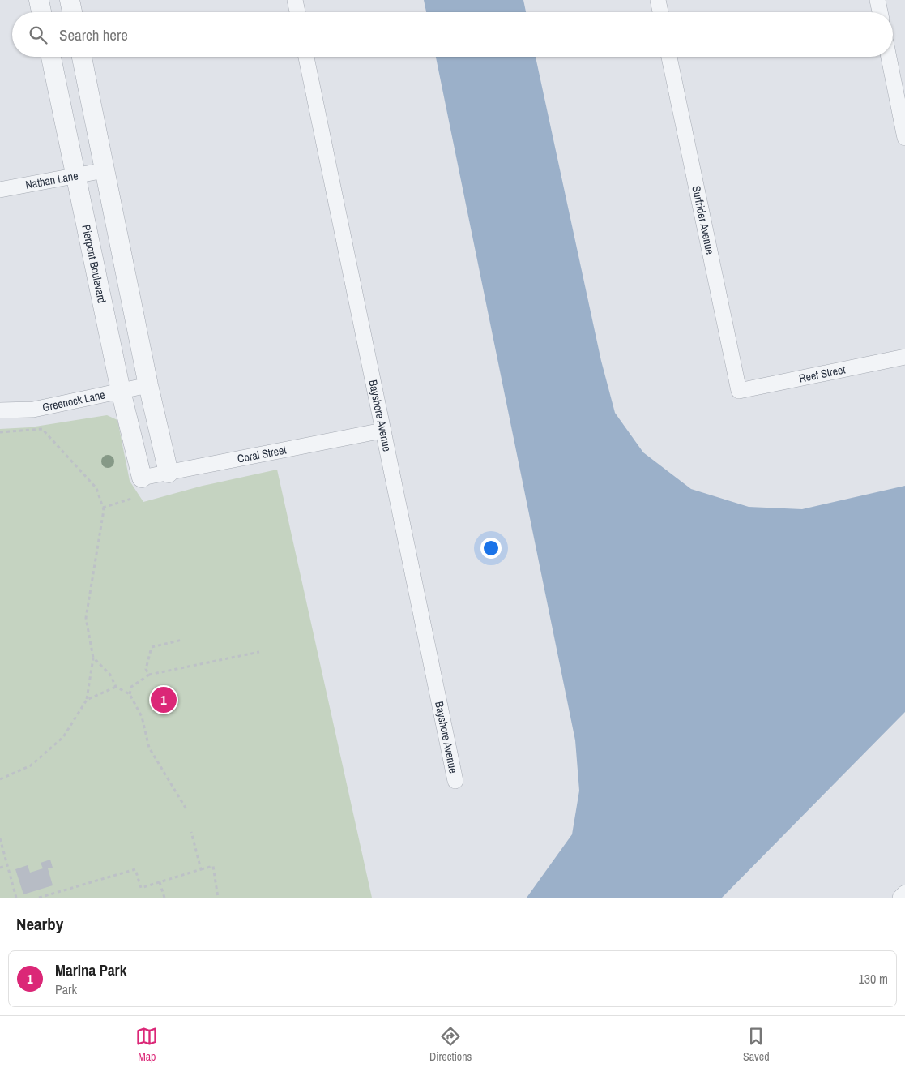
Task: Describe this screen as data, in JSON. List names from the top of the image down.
{
  "streets": {
    "street": [
      "Nathan Lane",
      "Surfrider Avenue",
      "Pierpont Boulevard",
      "Reef Street",
      "Greenock Lane",
      "Bayshore Avenue",
      "Coral Street"
    ]
  },
  "crossings": [
    ["Nathan Lane", "Pierpont Boulevard"],
    ["Surfrider Avenue", "Reef Street"],
    ["Pierpont Boulevard", "Greenock Lane"],
    ["Pierpont Boulevard", "Coral Street"],
    ["Bayshore Avenue", "Coral Street"]
  ],
  "page": {
    "search": "Search here",
    "pins": "1",
    "heading": "Nearby",
    "list": [
      {
        "mark": "1",
        "name": "Marina Park",
        "note": "Park",
        "value": "130 m"
      }
    ],
    "nav": ["Map", "Directions", "Saved"]
  }
}
